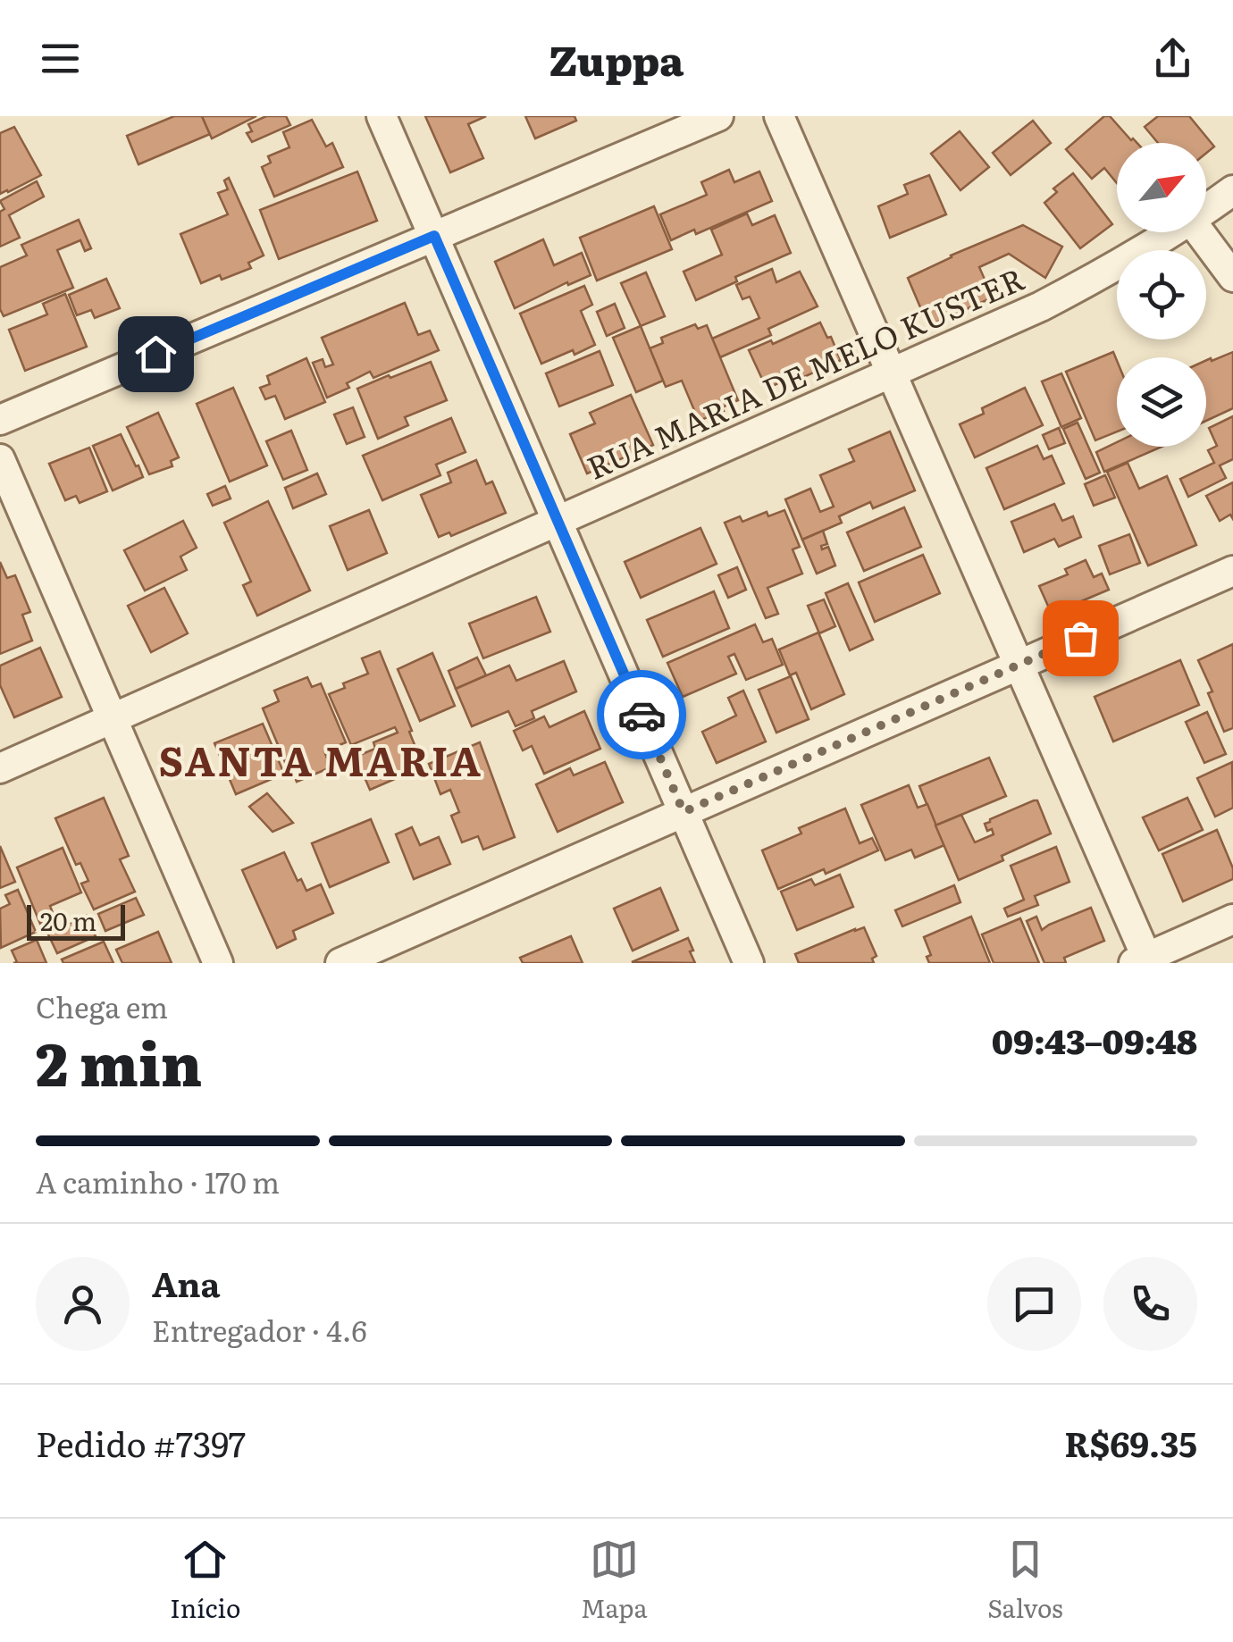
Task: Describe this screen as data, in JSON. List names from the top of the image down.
{
  "streets": {
    "street": ["RUA MARIA DE MELO KUSTER"]
  },
  "districts": ["SANTA MARIA"],
  "scale_bar": "20 m",
  "north": "top right",
  "page": {
    "header": "Zuppa",
    "scale": "20 m",
    "heading": ["2 min", "Chega em", "09:43–09:48"],
    "panel": [
      "Ana",
      "Entregador · 4.6",
      "Pedido #7397",
      "R$69.35"
    ],
    "bar": "A caminho · 170 m",
    "tabs": ["Início", "Mapa", "Salvos"]
  }
}
